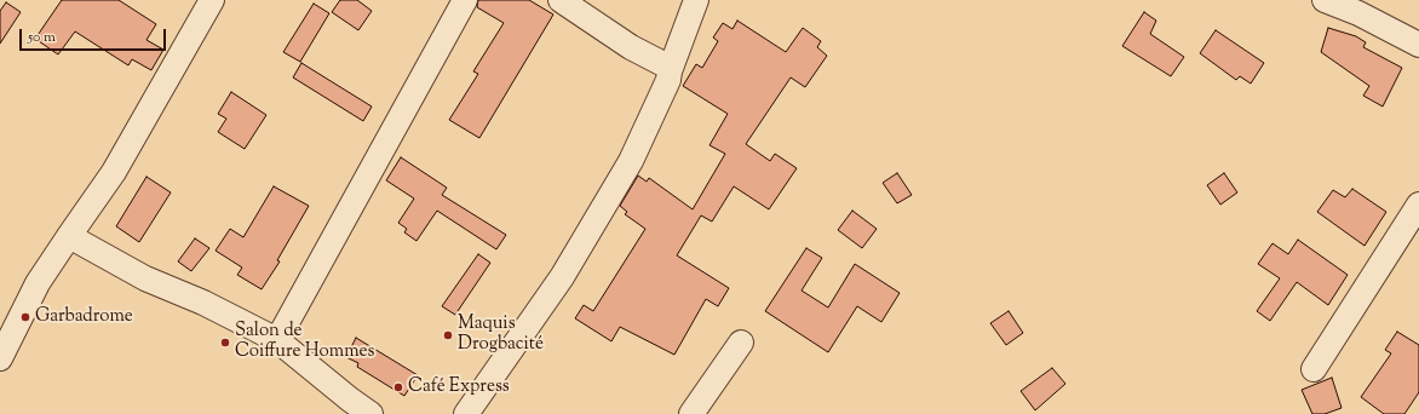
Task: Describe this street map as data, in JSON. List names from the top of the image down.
{
  "places": [
    "Garbadrome",
    "Maquis Drogbacité",
    "Salon de Coiffure Hommes",
    "Café Express"
  ],
  "scale_bar": "50 m"
}
